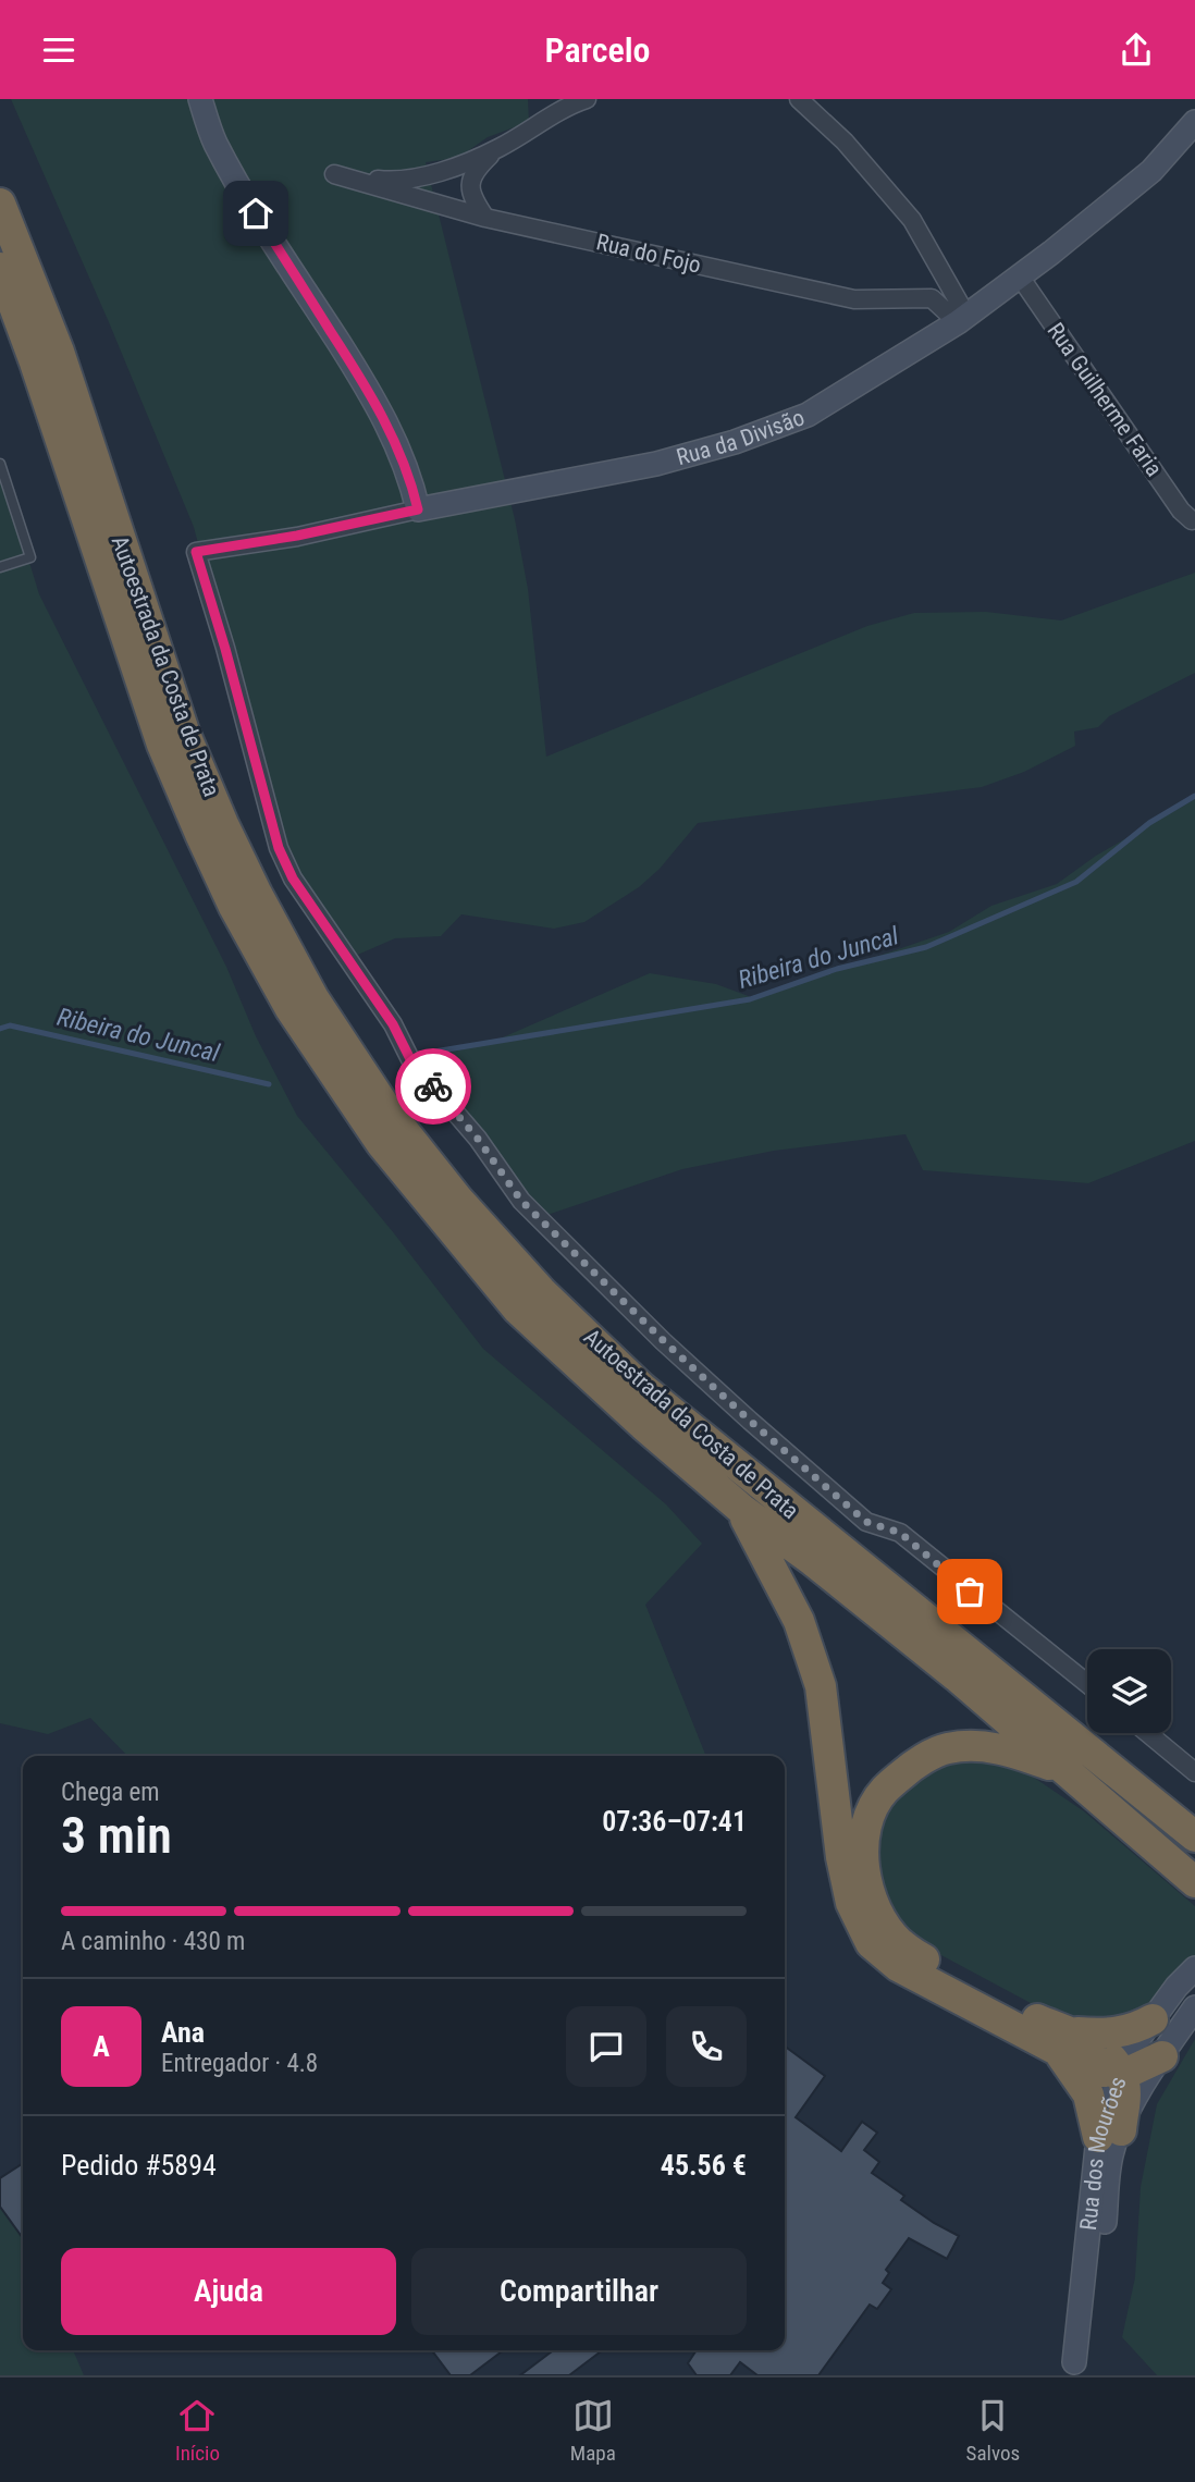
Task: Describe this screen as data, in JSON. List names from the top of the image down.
{
  "streets": {
    "highway": ["Autoestrada da Costa de Prata"],
    "street": [
      "Rua do Fojo",
      "Rua Guilherme Faria",
      "Rua da Divisão",
      "Rua dos Mourões"
    ]
  },
  "crossings": [
    ["Rua do Fojo", "Rua da Divisão"],
    ["Rua Guilherme Faria", "Rua da Divisão"]
  ],
  "water": ["Ribeira do Juncal"],
  "page": {
    "header": "Parcelo",
    "heading": ["3 min", "Chega em", "07:36–07:41"],
    "panel": [
      "Ana",
      "Entregador · 4.8",
      "Pedido #5894",
      "45.56 €"
    ],
    "bar": "A caminho · 430 m",
    "round": "A",
    "buttons": ["Ajuda", "Compartilhar"],
    "tabs": ["Início", "Mapa", "Salvos"]
  }
}
